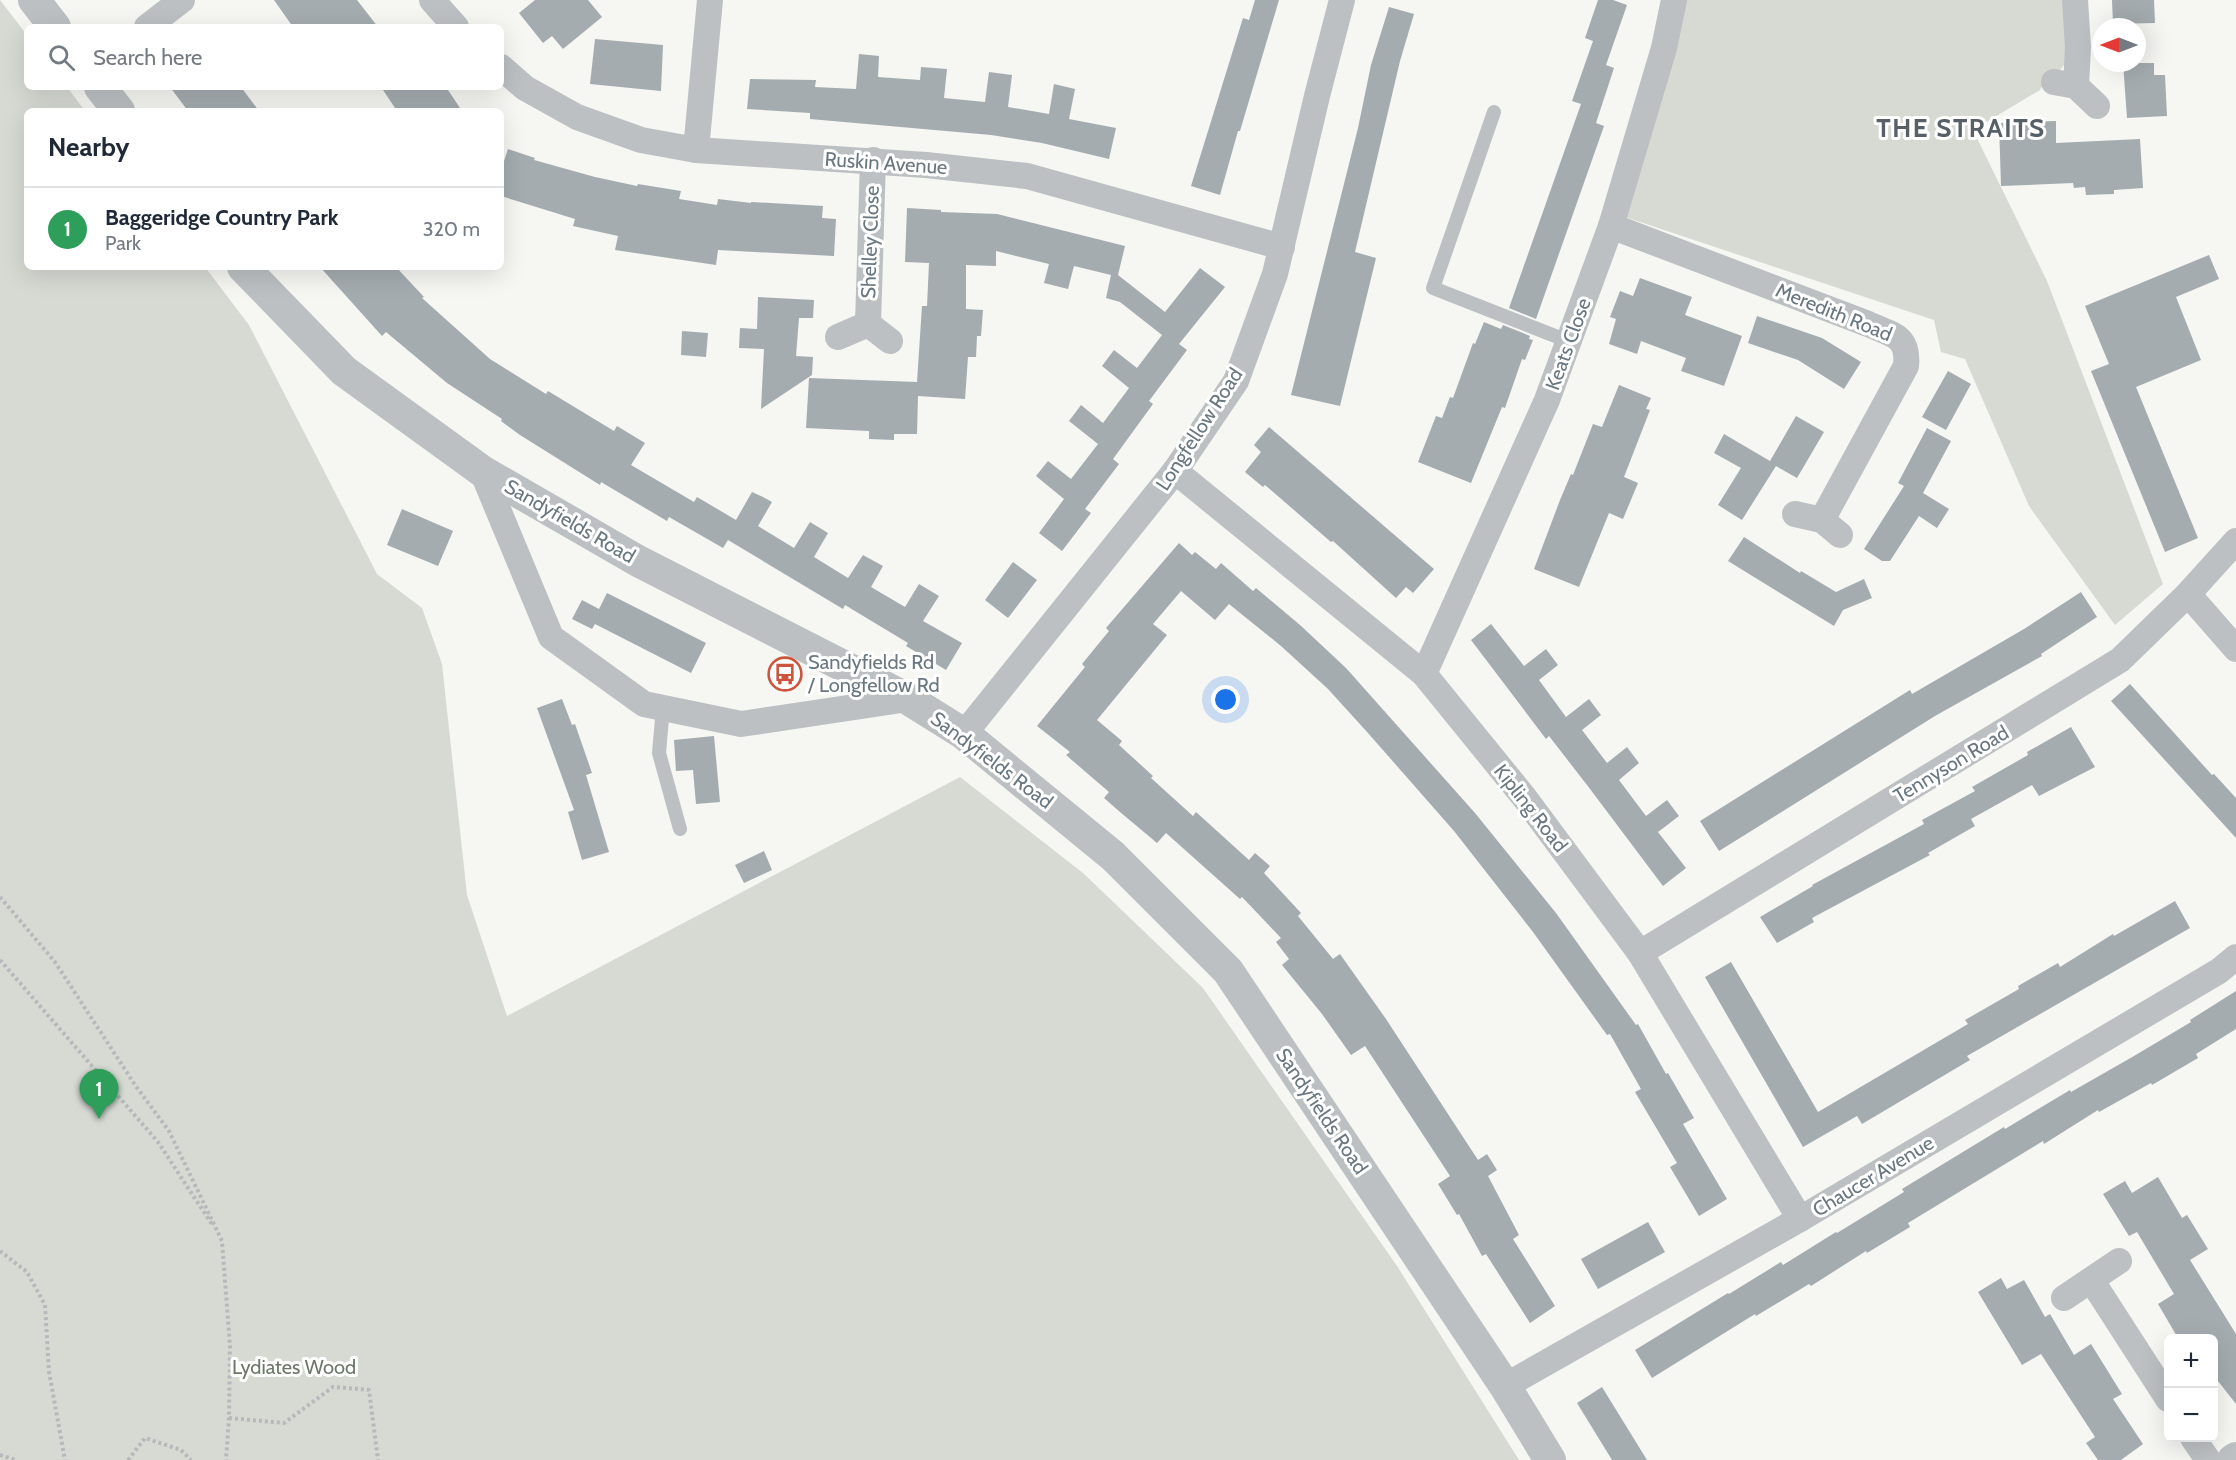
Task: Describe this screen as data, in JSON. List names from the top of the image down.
{
  "streets": {
    "street": [
      "Ruskin Avenue",
      "Shelley Close",
      "Meredith Road",
      "Keats Close",
      "Longfellow Road",
      "Sandyfields Road",
      "Tennyson Road",
      "Kipling Road",
      "Chaucer Avenue"
    ]
  },
  "crossings": [
    ["Ruskin Avenue", "Shelley Close"],
    ["Ruskin Avenue", "Longfellow Road"],
    ["Meredith Road", "Keats Close"],
    ["Keats Close", "Kipling Road"],
    ["Longfellow Road", "Sandyfields Road"],
    ["Longfellow Road", "Kipling Road"],
    ["Sandyfields Road", "Chaucer Avenue"],
    ["Tennyson Road", "Kipling Road"],
    ["Kipling Road", "Chaucer Avenue"]
  ],
  "districts": ["THE STRAITS"],
  "parks": ["Lydiates Wood"],
  "places": {
    "bus stop": ["Sandyfields Rd / Longfellow Rd"]
  },
  "north": "left",
  "page": {
    "search": "Search here",
    "heading": "Nearby",
    "list": [
      {
        "mark": "1",
        "name": "Baggeridge Country Park",
        "note": "Park",
        "value": "320 m"
      }
    ],
    "pins": "1",
    "map_buttons": ["+", "−"]
  }
}
